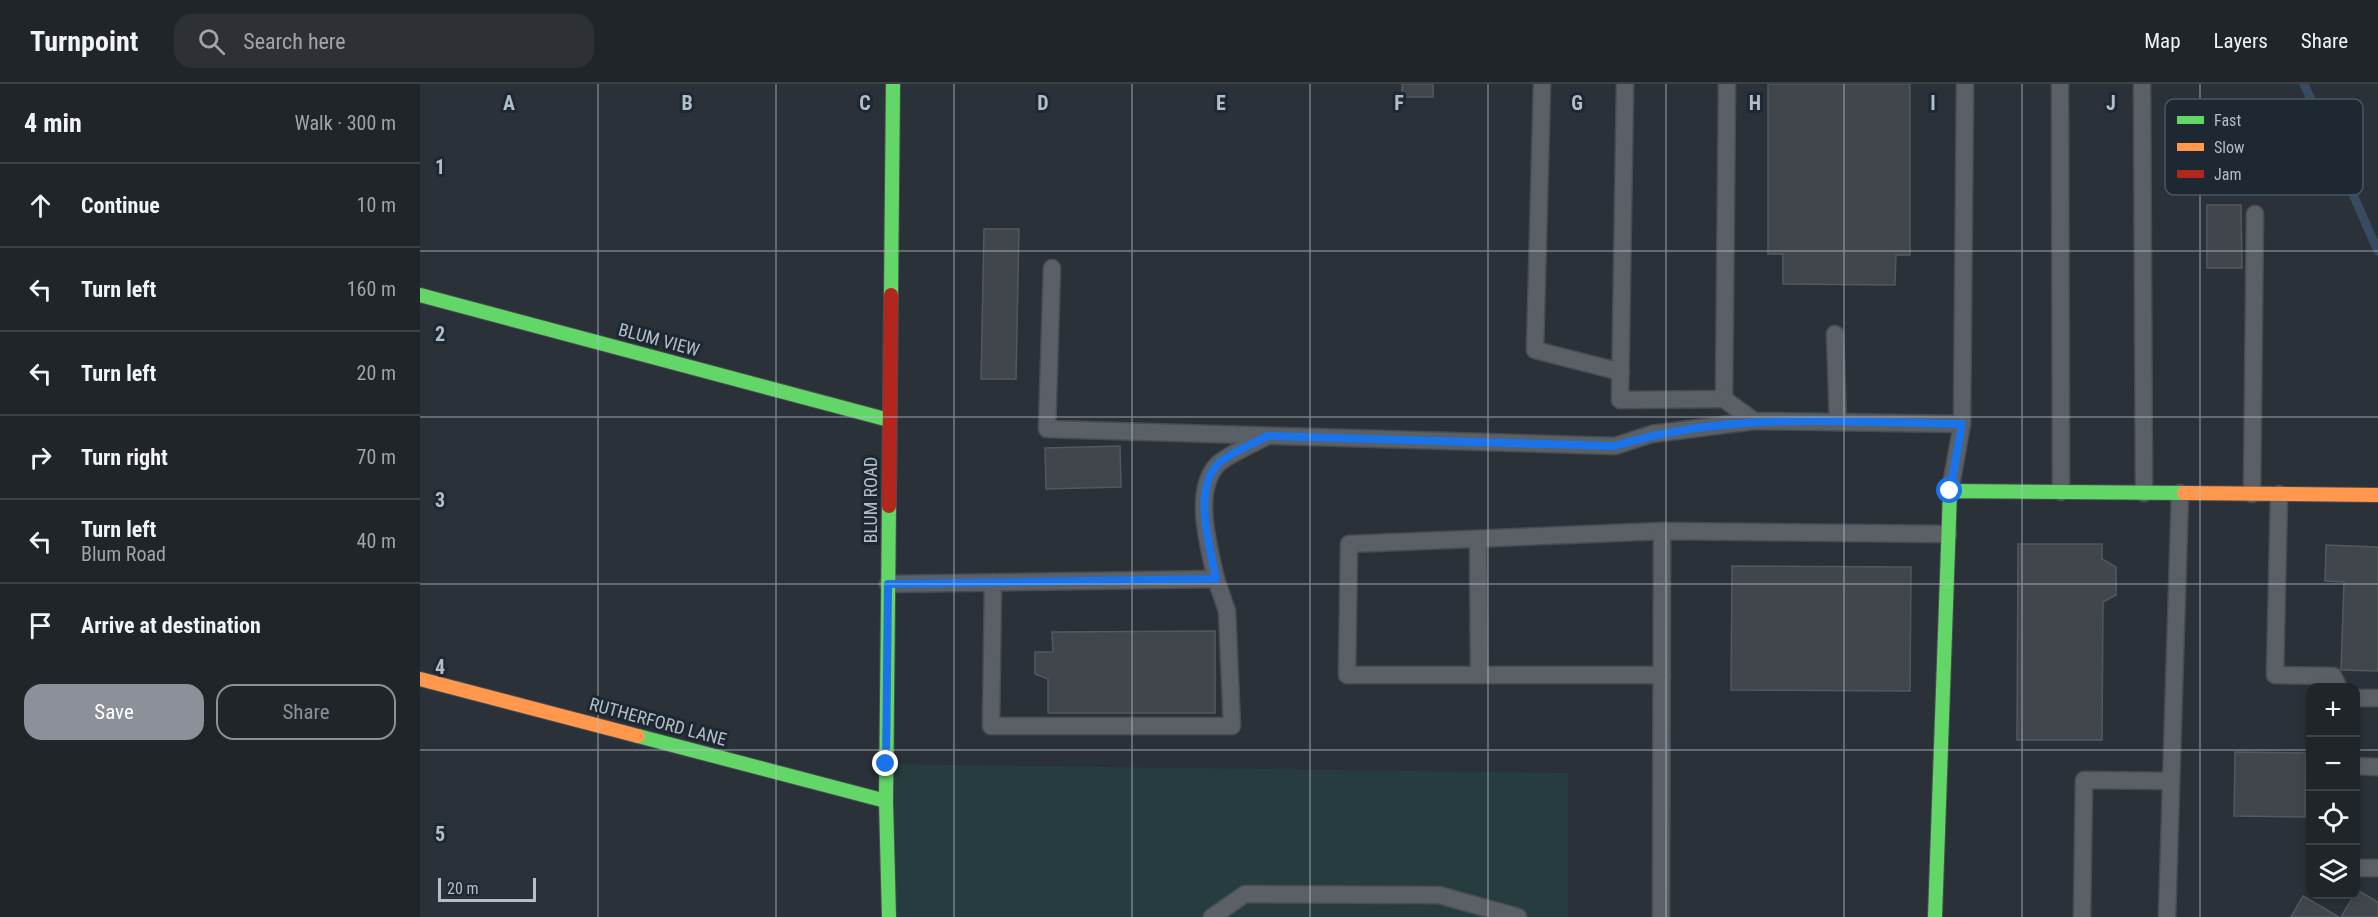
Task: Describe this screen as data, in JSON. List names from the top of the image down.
{
  "streets": {
    "street": ["BLUM VIEW", "BLUM ROAD", "RUTHERFORD LANE"]
  },
  "crossings": [
    ["BLUM VIEW", "BLUM ROAD"],
    ["BLUM ROAD", "RUTHERFORD LANE"]
  ],
  "legend": ["Fast", "Slow", "Jam"],
  "scale_bar": "20 m",
  "page": {
    "header": "Turnpoint",
    "search": "Search here",
    "nav": ["Map", "Layers", "Share"],
    "heading": ["4 min", "Walk · 300 m"],
    "list": [
      ["Continue", "10 m"],
      ["Turn left", "160 m"],
      ["Turn left", "20 m"],
      ["Turn right", "70 m"],
      ["Turn left", "Blum Road", "40 m"],
      "Arrive at destination"
    ],
    "buttons": ["Save", "Share"],
    "map_buttons": ["+", "−"],
    "scale": "20 m"
  },
  "grid": {
    "columns": [
      "A",
      "B",
      "C",
      "D",
      "E",
      "F",
      "G",
      "H",
      "I",
      "J"
    ],
    "rows": [
      "1",
      "2",
      "3",
      "4",
      "5"
    ]
  }
}
